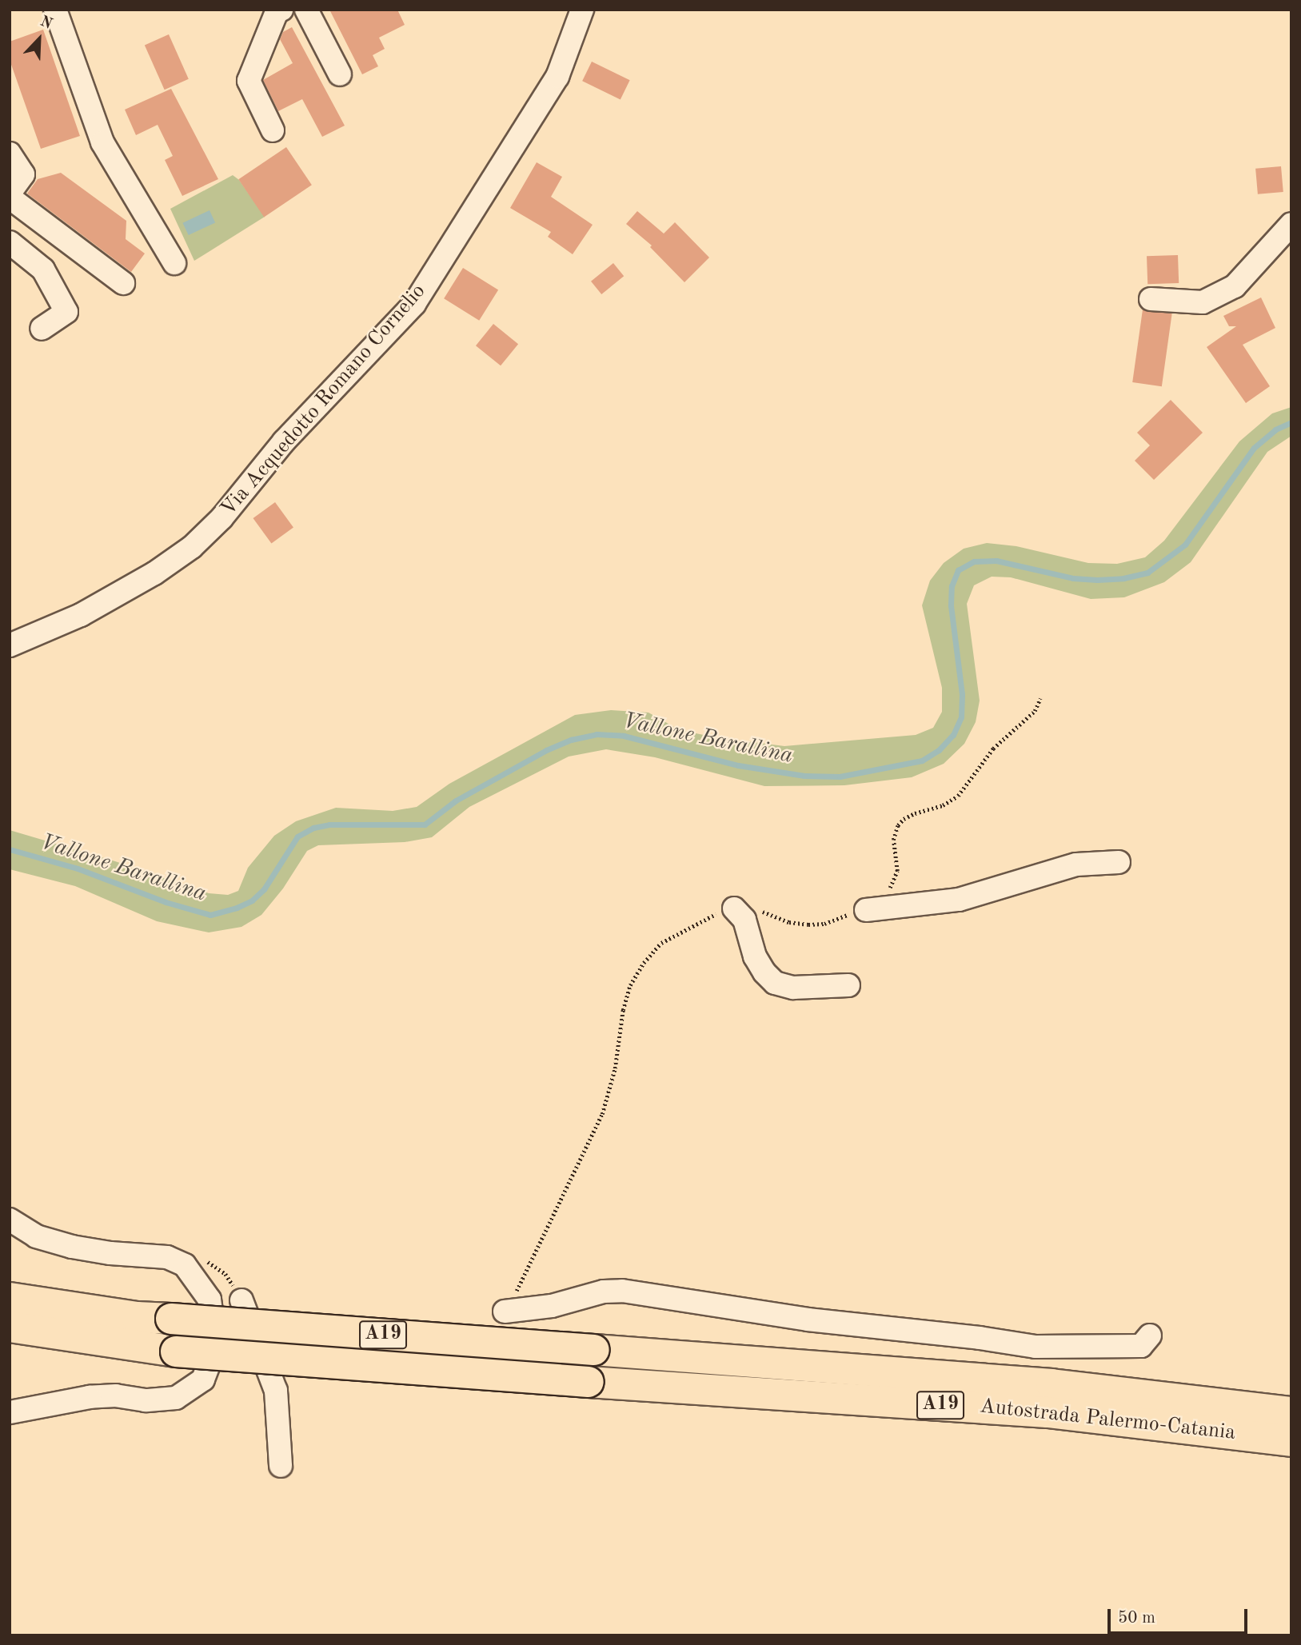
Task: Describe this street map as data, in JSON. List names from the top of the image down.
{
  "streets": {
    "highway": ["A19", "Autostrada Palermo-Catania"],
    "street": ["Via Acquedotto Romano Cornelio"]
  },
  "crossings": [
    ["A19", "Autostrada Palermo-Catania"]
  ],
  "water": ["Vallone Barallina"],
  "scale_bar": "50 m",
  "north": "top right"
}
